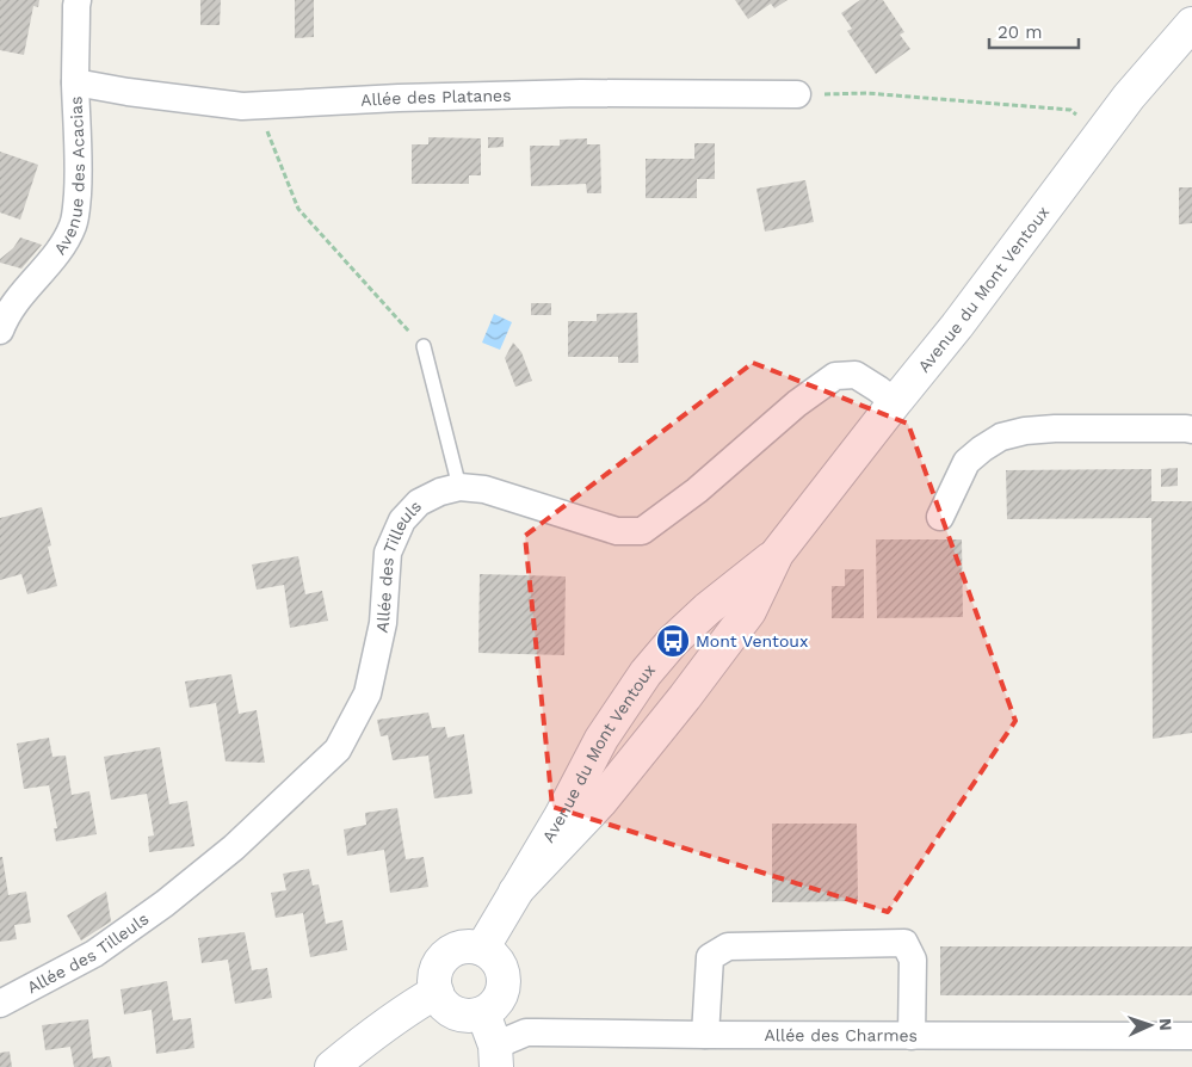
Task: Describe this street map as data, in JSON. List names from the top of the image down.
{
  "streets": {
    "street": [
      "Allée des Platanes",
      "Avenue des Acacias",
      "Avenue du Mont Ventoux",
      "Allée des Tilleuls",
      "Allée des Charmes"
    ]
  },
  "crossings": [
    ["Allée des Platanes", "Avenue des Acacias"],
    ["Avenue du Mont Ventoux", "Allée des Tilleuls"]
  ],
  "places": {
    "bus stop": ["Mont Ventoux"]
  },
  "scale_bar": "20 m",
  "north": "right"
}
